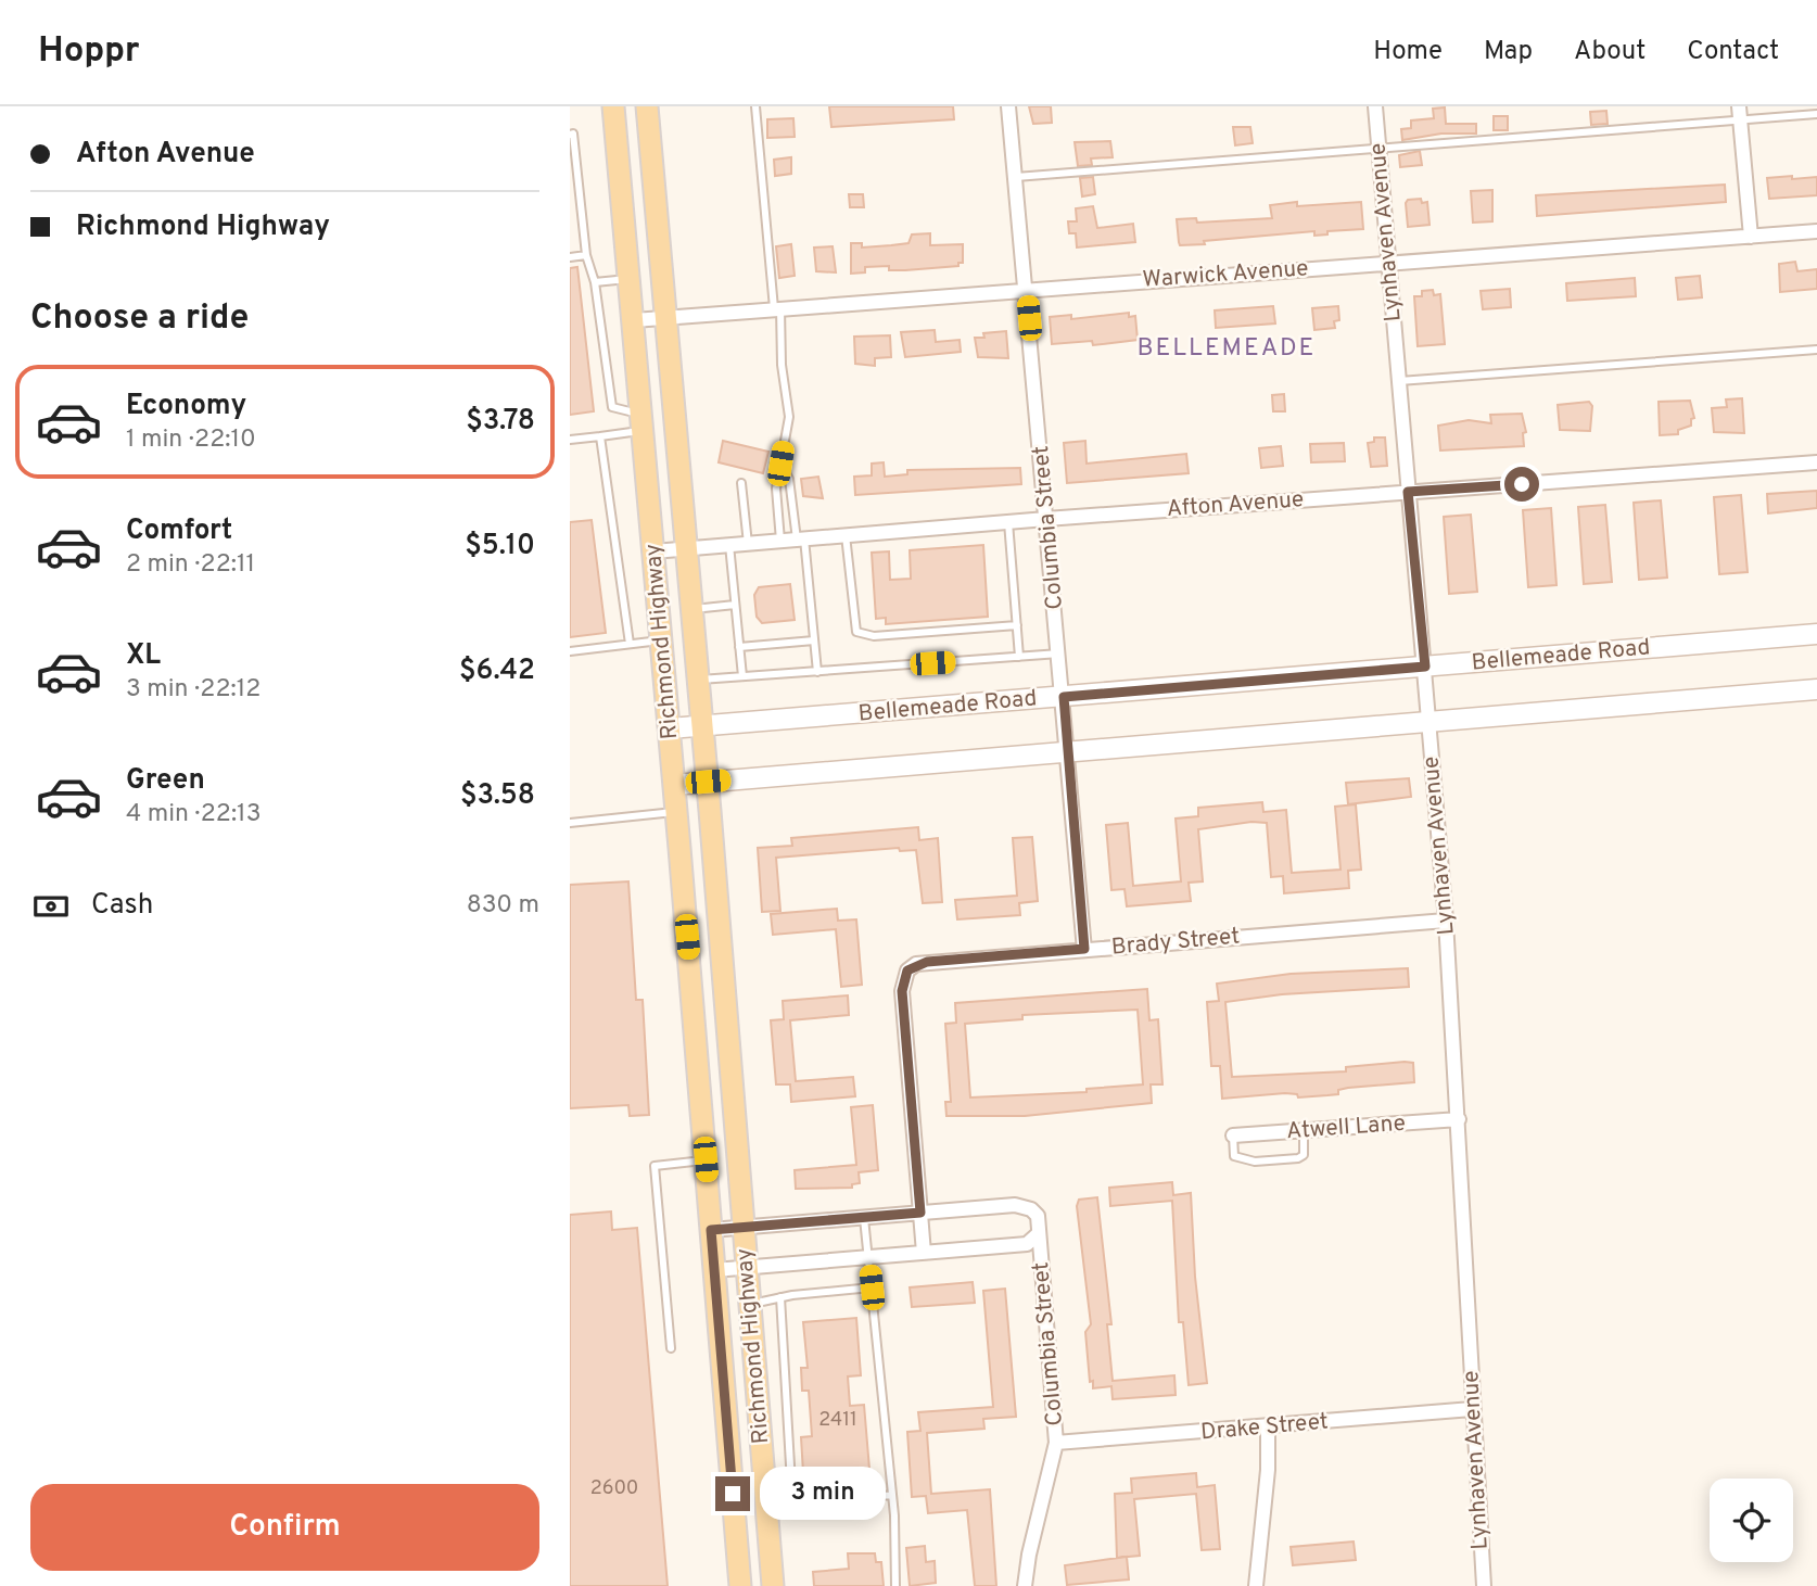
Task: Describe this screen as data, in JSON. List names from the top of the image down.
{
  "streets": {
    "main road": ["Richmond Highway", "Bellemeade Road"],
    "street": [
      "Lynhaven Avenue",
      "Warwick Avenue",
      "Afton Avenue",
      "Columbia Street",
      "Brady Street",
      "Atwell Lane",
      "Drake Street"
    ]
  },
  "crossings": [
    ["Lynhaven Avenue", "Warwick Avenue"],
    ["Lynhaven Avenue", "Afton Avenue"],
    ["Lynhaven Avenue", "Bellemeade Road"],
    ["Lynhaven Avenue", "Brady Street"],
    ["Lynhaven Avenue", "Atwell Lane"],
    ["Lynhaven Avenue", "Drake Street"],
    ["Warwick Avenue", "Columbia Street"],
    ["Warwick Avenue", "Richmond Highway"],
    ["Afton Avenue", "Columbia Street"],
    ["Afton Avenue", "Richmond Highway"],
    ["Columbia Street", "Bellemeade Road"],
    ["Columbia Street", "Brady Street"],
    ["Columbia Street", "Drake Street"],
    ["Richmond Highway", "Bellemeade Road"]
  ],
  "districts": ["BELLEMEADE"],
  "house_numbers": ["2411", "2600"],
  "page": {
    "header": "Hoppr",
    "nav": [
      "Home",
      "Map",
      "About",
      "Contact"
    ],
    "banner": ["Afton Avenue", "Richmond Highway"],
    "heading": "Choose a ride",
    "list": [
      {
        "name": "Economy",
        "note": "1 min · 22:10",
        "value": "$3.78"
      },
      {
        "name": "Comfort",
        "note": "2 min · 22:11",
        "value": "$5.10"
      },
      {
        "name": "XL",
        "note": "3 min · 22:12",
        "value": "$6.42"
      },
      {
        "name": "Green",
        "note": "4 min · 22:13",
        "value": "$3.58"
      }
    ],
    "pay": ["Cash", "830 m"],
    "bubble": "3 min",
    "buttons": "Confirm"
  }
}
